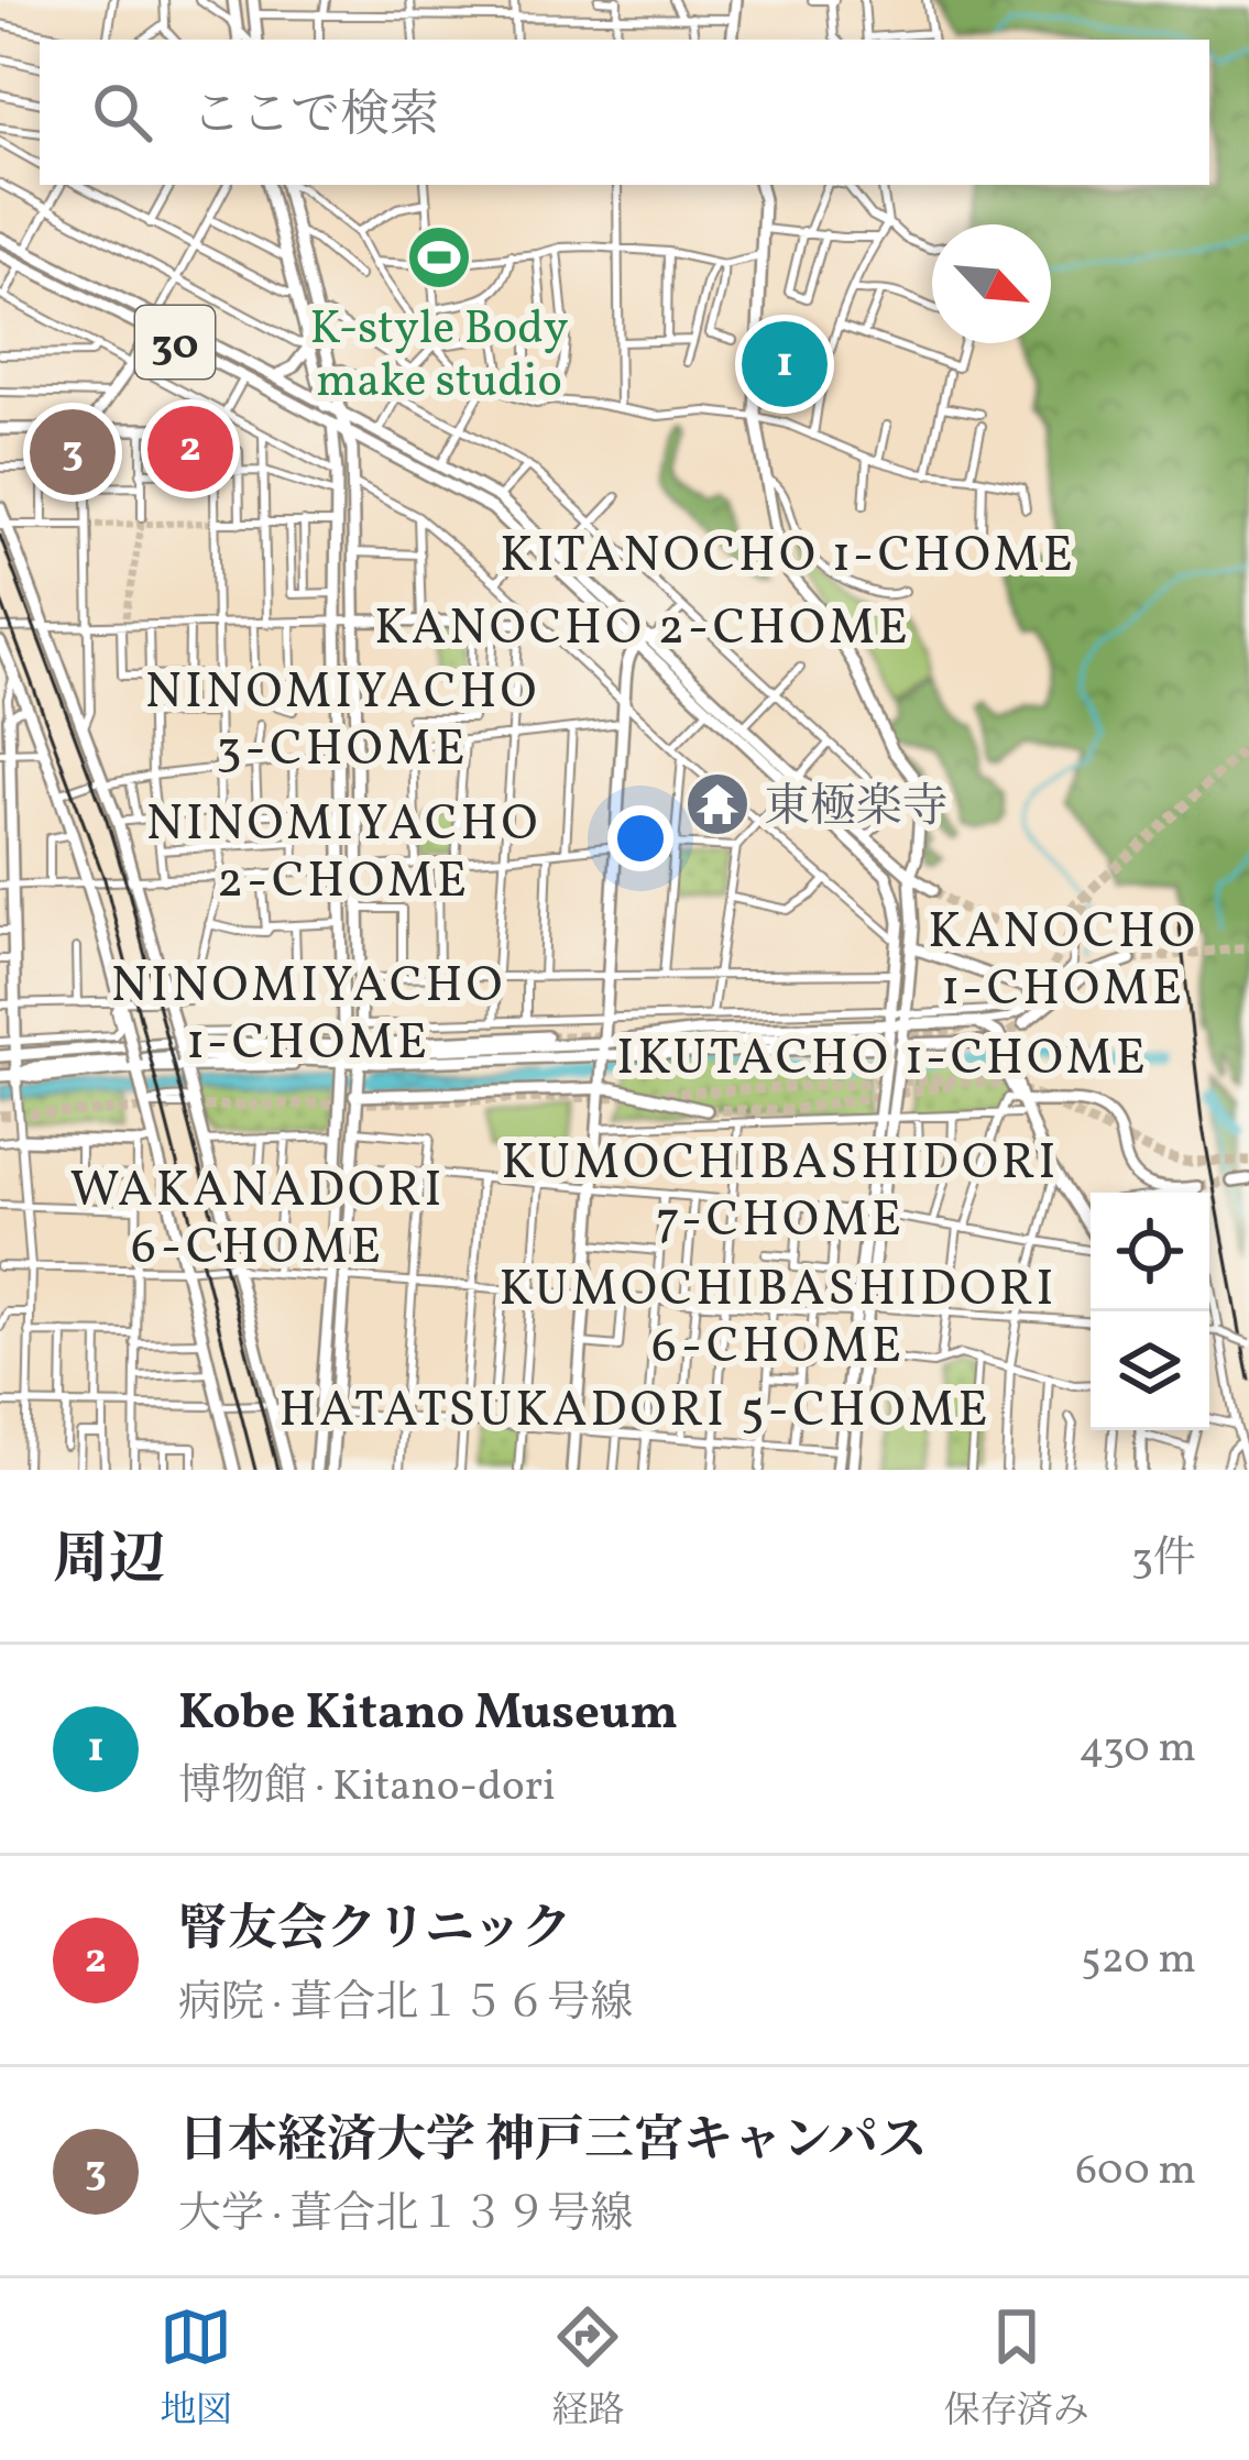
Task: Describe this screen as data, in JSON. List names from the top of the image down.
{
  "streets": {
    "street": ["30"]
  },
  "districts": [
    "KITANOCHO 1-CHOME",
    "KANOCHO 2-CHOME",
    "NINOMIYACHO 3-CHOME",
    "NINOMIYACHO 2-CHOME",
    "KANOCHO 1-CHOME",
    "NINOMIYACHO 1-CHOME",
    "IKUTACHO 1-CHOME",
    "KUMOCHIBASHIDORI 7-CHOME",
    "WAKANADORI 6-CHOME",
    "KUMOCHIBASHIDORI 6-CHOME",
    "HATATSUKADORI 5-CHOME"
  ],
  "places": {
    "sports": ["K-style Body make studio"],
    "temple": ["東極楽寺"]
  },
  "north": "bottom right",
  "page": {
    "search": "ここで検索",
    "pins": ["1", "2", "3"],
    "heading": ["周辺", "3件"],
    "list": [
      {
        "mark": "1",
        "name": "Kobe Kitano Museum",
        "note": "博物館 · Kitano-dori",
        "value": "430 m"
      },
      {
        "mark": "2",
        "name": "腎友会クリニック",
        "note": "病院 · 葺合北１５６号線",
        "value": "520 m"
      },
      {
        "mark": "3",
        "name": "日本経済大学 神戸三宮キャンパス",
        "note": "大学 · 葺合北１３９号線",
        "value": "600 m"
      }
    ],
    "nav": ["地図", "経路", "保存済み"]
  }
}
